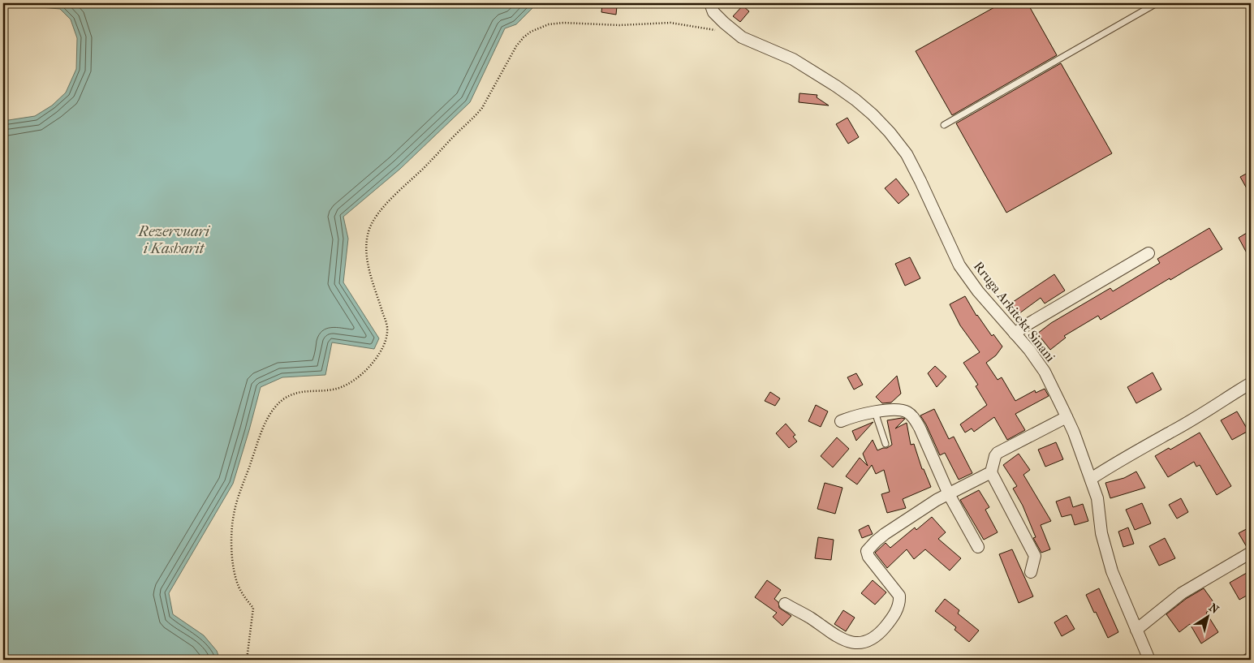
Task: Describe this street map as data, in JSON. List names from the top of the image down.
{
  "streets": {
    "street": ["Rruga Arkitekt Sinani"]
  },
  "water": ["Rezervuari i Kasharit"],
  "north": "top right"
}
